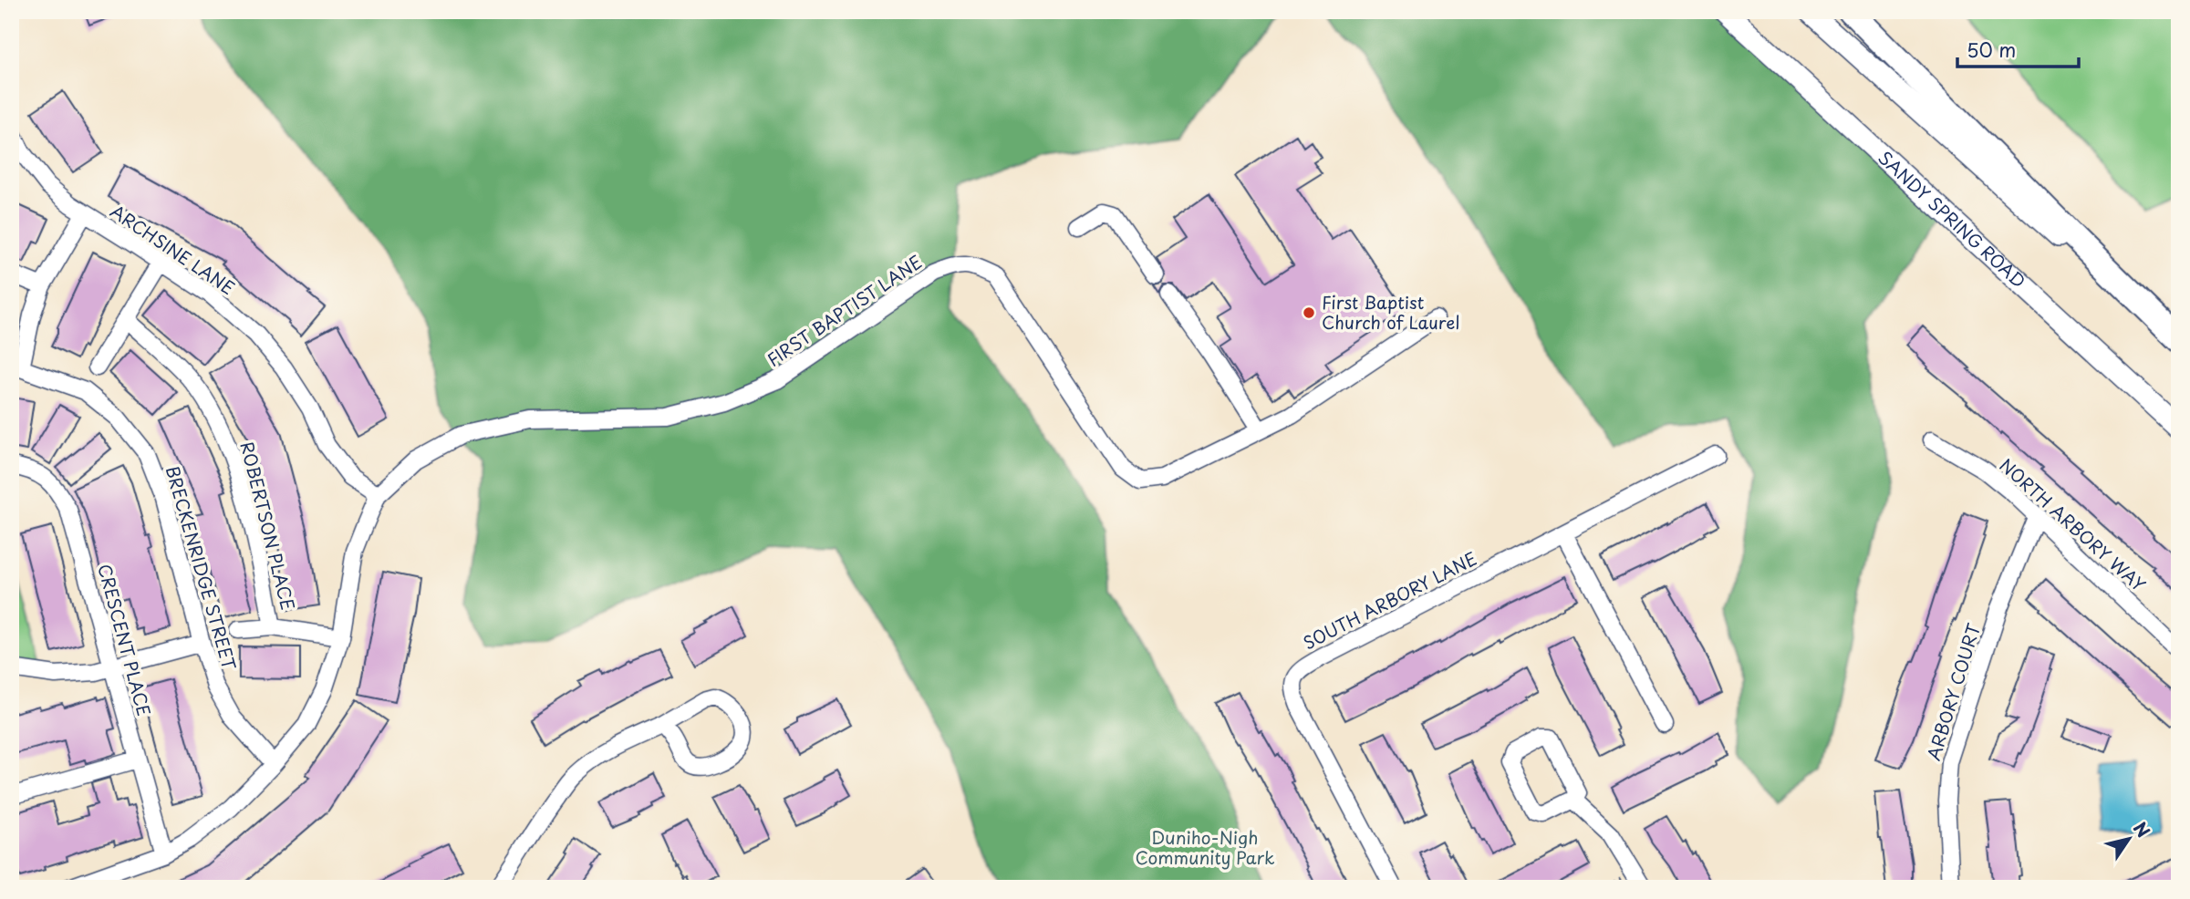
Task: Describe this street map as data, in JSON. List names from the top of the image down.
{
  "streets": {
    "main road": ["SANDY SPRING ROAD"],
    "street": [
      "ARCHSINE LANE",
      "FIRST BAPTIST LANE",
      "NORTH ARBORY WAY",
      "ROBERTSON PLACE",
      "BRECKENRIDGE STREET",
      "SOUTH ARBORY LANE",
      "CRESCENT PLACE",
      "ARBORY COURT"
    ]
  },
  "crossings": [
    ["ARCHSINE LANE", "FIRST BAPTIST LANE"],
    ["FIRST BAPTIST LANE", "BRECKENRIDGE STREET"],
    ["FIRST BAPTIST LANE", "CRESCENT PLACE"],
    ["NORTH ARBORY WAY", "ARBORY COURT"]
  ],
  "parks": ["Duniho-Nigh Community Park"],
  "places": ["First Baptist Church of Laurel"],
  "scale_bar": "50 m",
  "north": "top right"
}
